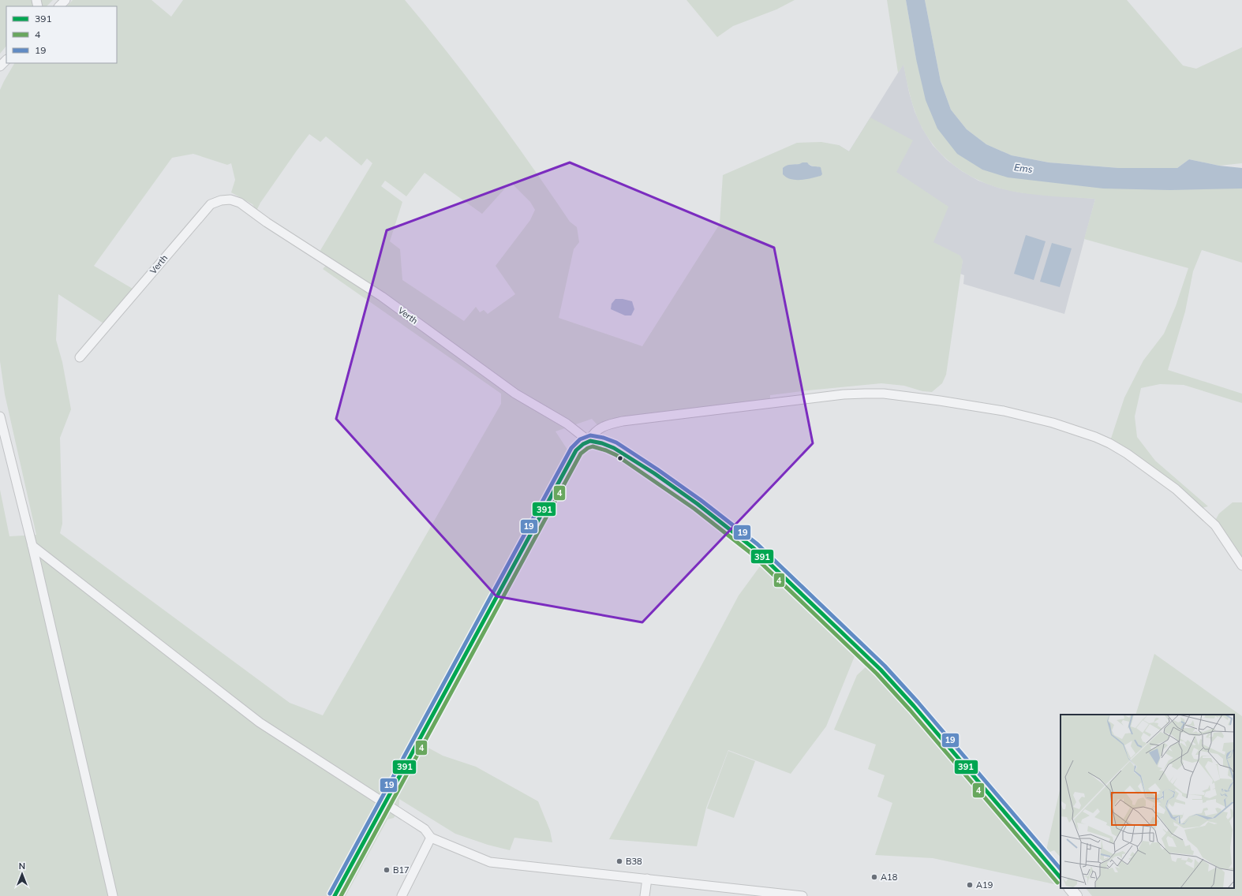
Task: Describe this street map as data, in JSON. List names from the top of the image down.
{
  "streets": {
    "street": ["Verth"]
  },
  "water": ["Ems"],
  "places": [
    "B38",
    "B17",
    "A18",
    "A19"
  ],
  "lines": ["transit line 19", "transit line 391", "transit line 4"],
  "legend": ["391", "4", "19"],
  "north": "top"
}
